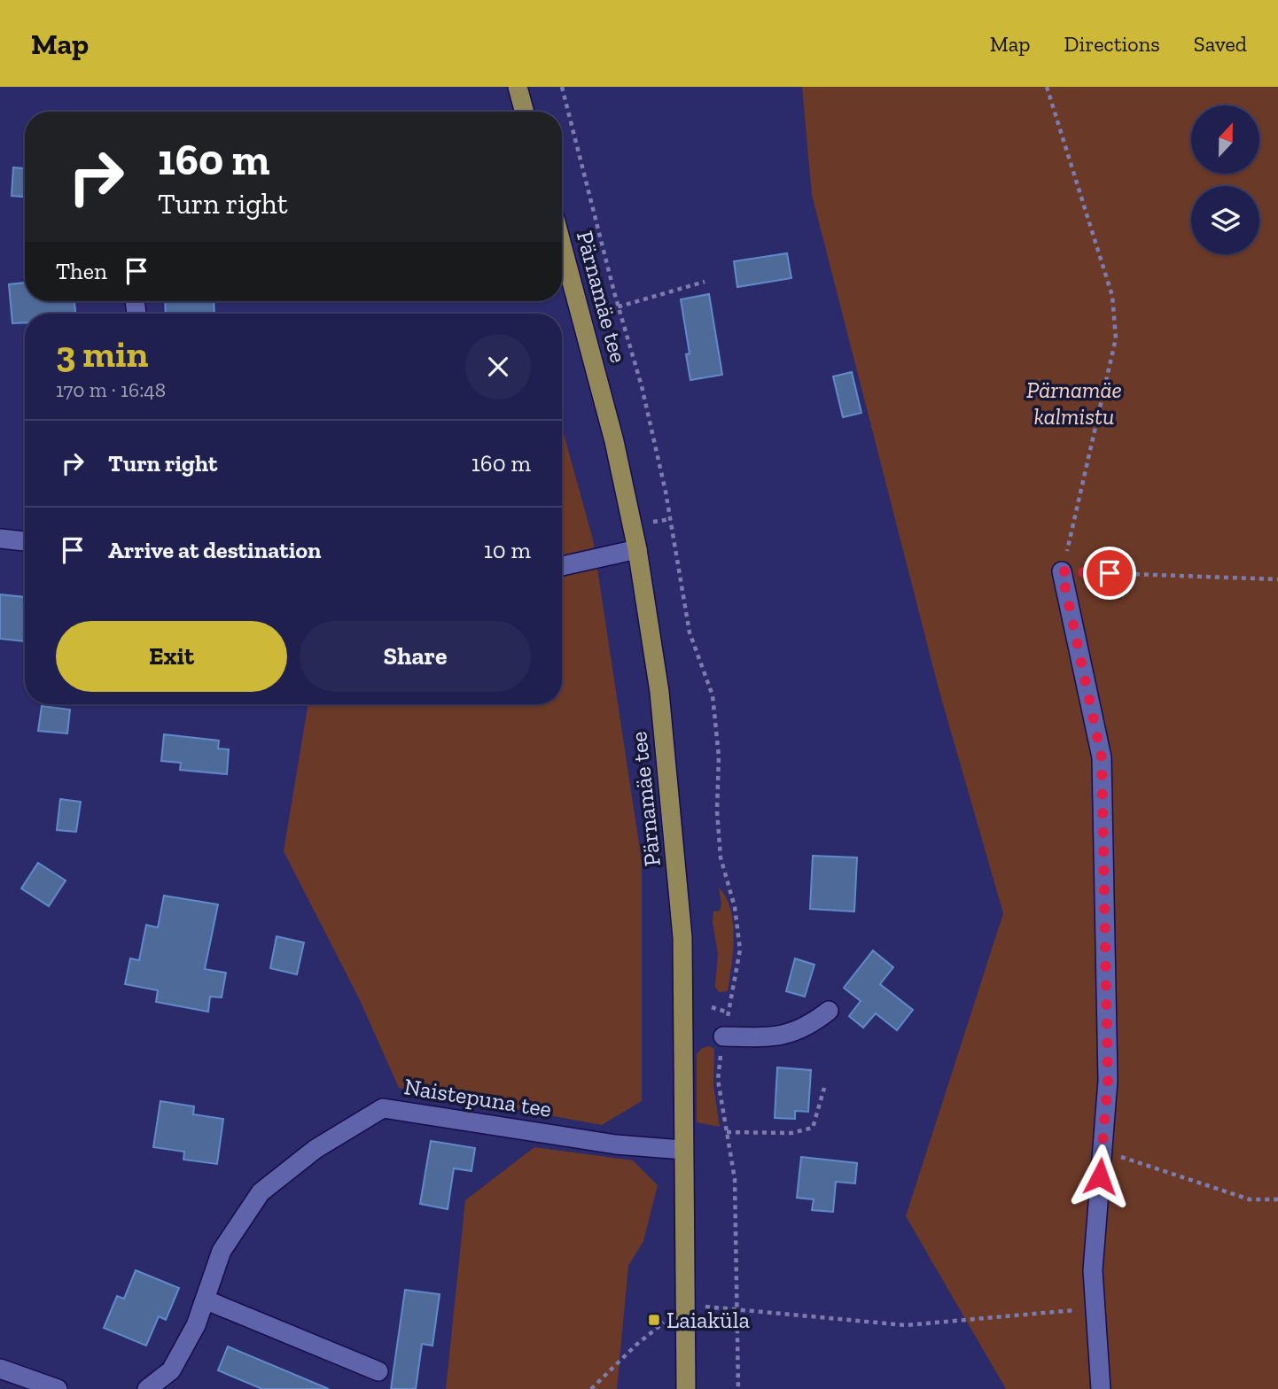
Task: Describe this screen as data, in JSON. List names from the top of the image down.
{
  "streets": {
    "main road": ["Pärnamäe tee"],
    "street": ["Naistepuna tee"]
  },
  "crossings": [
    ["Pärnamäe tee", "Naistepuna tee"]
  ],
  "parks": ["Pärnamäe kalmistu"],
  "places": {
    "transit": ["Laiaküla"]
  },
  "north": "top",
  "page": {
    "header": "Map",
    "nav": ["Map", "Directions", "Saved"],
    "turn": ["160 m", "Turn right"],
    "then": "Then",
    "heading": ["3 min", "170 m · 16:48"],
    "list": [
      {
        "name": "Turn right",
        "value": "160 m"
      },
      {
        "name": "Arrive at destination",
        "value": "10 m"
      }
    ],
    "buttons": ["Exit", "Share"]
  }
}
